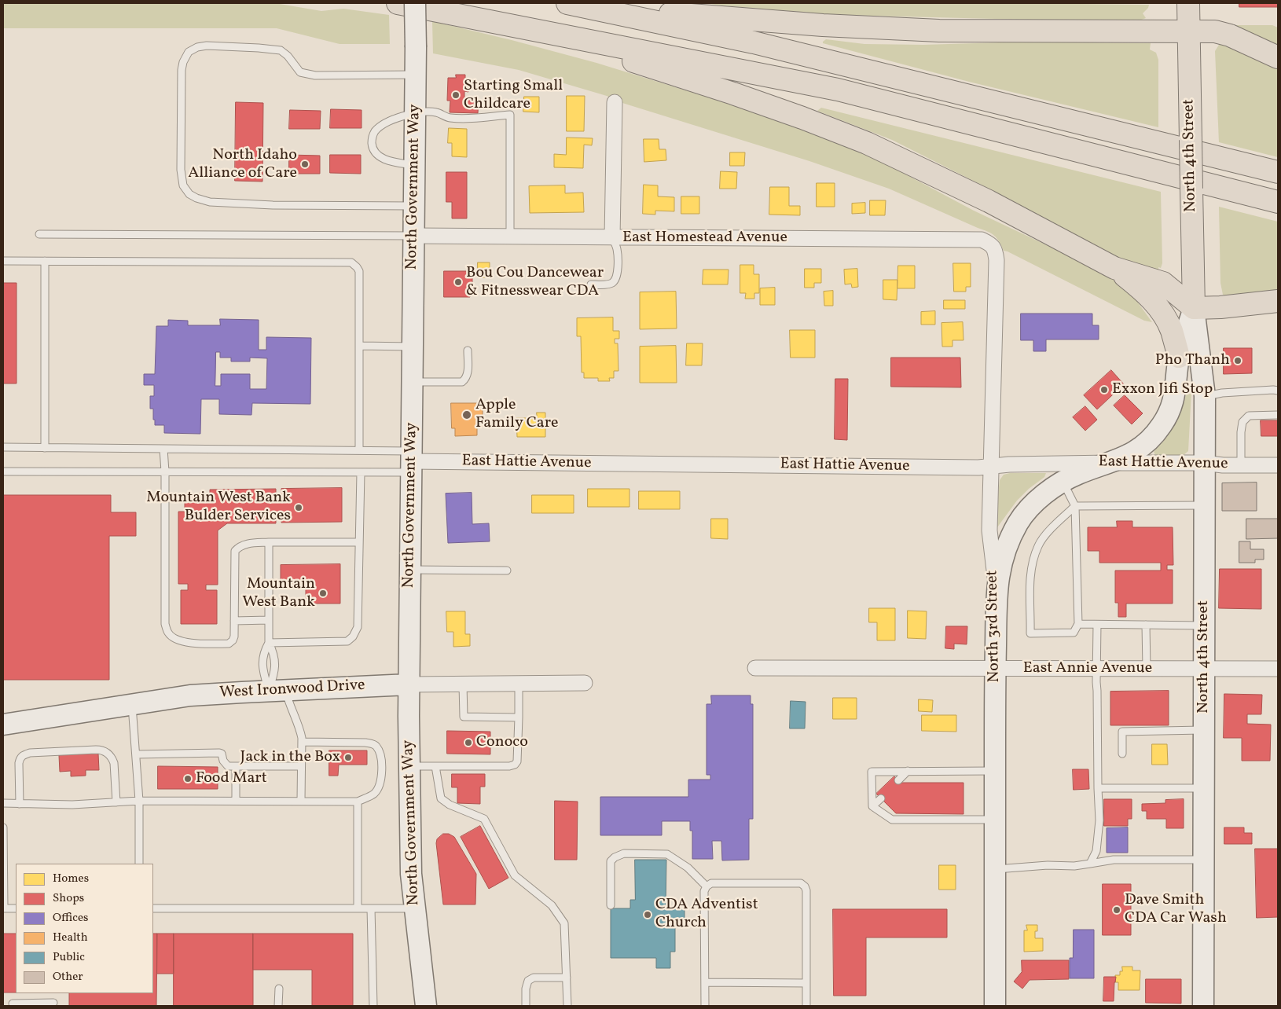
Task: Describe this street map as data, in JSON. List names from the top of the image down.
{
  "streets": {
    "main road": [
      "North 4th Street",
      "North Government Way",
      "North 3rd Street",
      "West Ironwood Drive"
    ],
    "street": ["East Homestead Avenue", "East Hattie Avenue", "East Annie Avenue"]
  },
  "crossings": [
    ["North 4th Street", "East Hattie Avenue"],
    ["North 4th Street", "North 3rd Street"],
    ["North 4th Street", "East Annie Avenue"],
    ["North Government Way", "East Homestead Avenue"],
    ["North Government Way", "East Hattie Avenue"],
    ["North Government Way", "West Ironwood Drive"],
    ["East Homestead Avenue", "North 3rd Street"],
    ["East Hattie Avenue", "North 3rd Street"],
    ["North 3rd Street", "East Annie Avenue"]
  ],
  "places": [
    "Starting Small Childcare",
    "North Idaho Alliance of Care",
    "Bou Cou Dancewear & Fitnesswear CDA",
    "Pho Thanh",
    "Exxon Jifi Stop",
    "Apple Family Care",
    "Mountain West Bank Bulder Services",
    "Mountain West Bank",
    "Conoco",
    "Jack in the Box",
    "Food Mart",
    "Dave Smith CDA Car Wash",
    "CDA Adventist Church"
  ],
  "legend": [
    "Homes",
    "Shops",
    "Offices",
    "Health",
    "Public",
    "Other"
  ]
}
